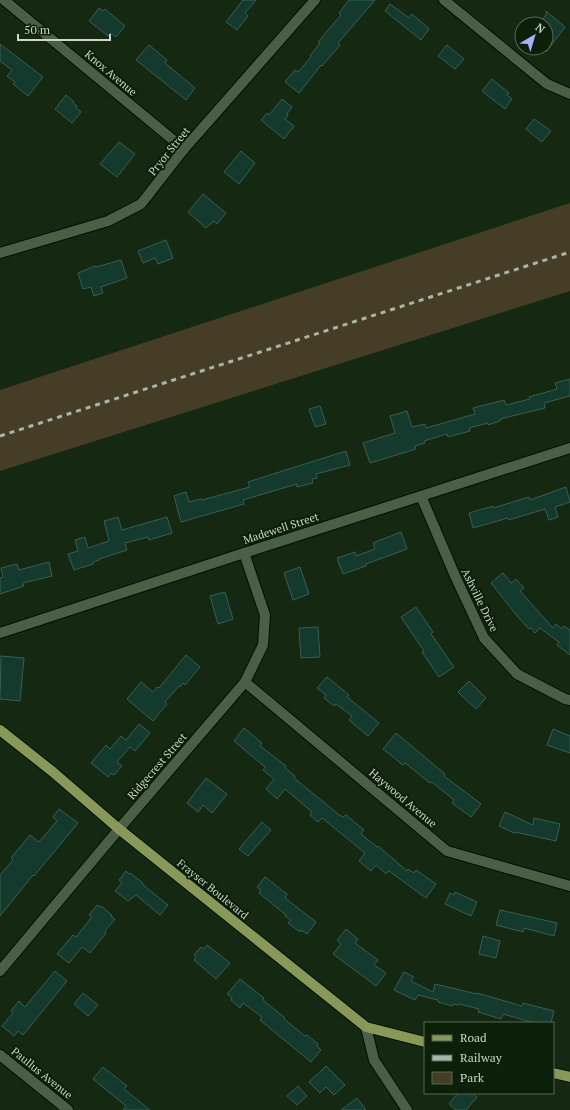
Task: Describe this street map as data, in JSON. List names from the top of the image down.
{
  "streets": {
    "main road": ["Frayser Boulevard"],
    "street": [
      "Knox Avenue",
      "Pryor Street",
      "Madewell Street",
      "Ashville Drive",
      "Ridgecrest Street",
      "Haywood Avenue",
      "Paullus Avenue"
    ]
  },
  "crossings": [
    ["Knox Avenue", "Pryor Street"],
    ["Madewell Street", "Ashville Drive"],
    ["Madewell Street", "Ridgecrest Street"],
    ["Ridgecrest Street", "Haywood Avenue"],
    ["Ridgecrest Street", "Frayser Boulevard"]
  ],
  "legend": ["Road", "Railway", "Park"],
  "scale_bar": "50 m",
  "north": "top right"
}
